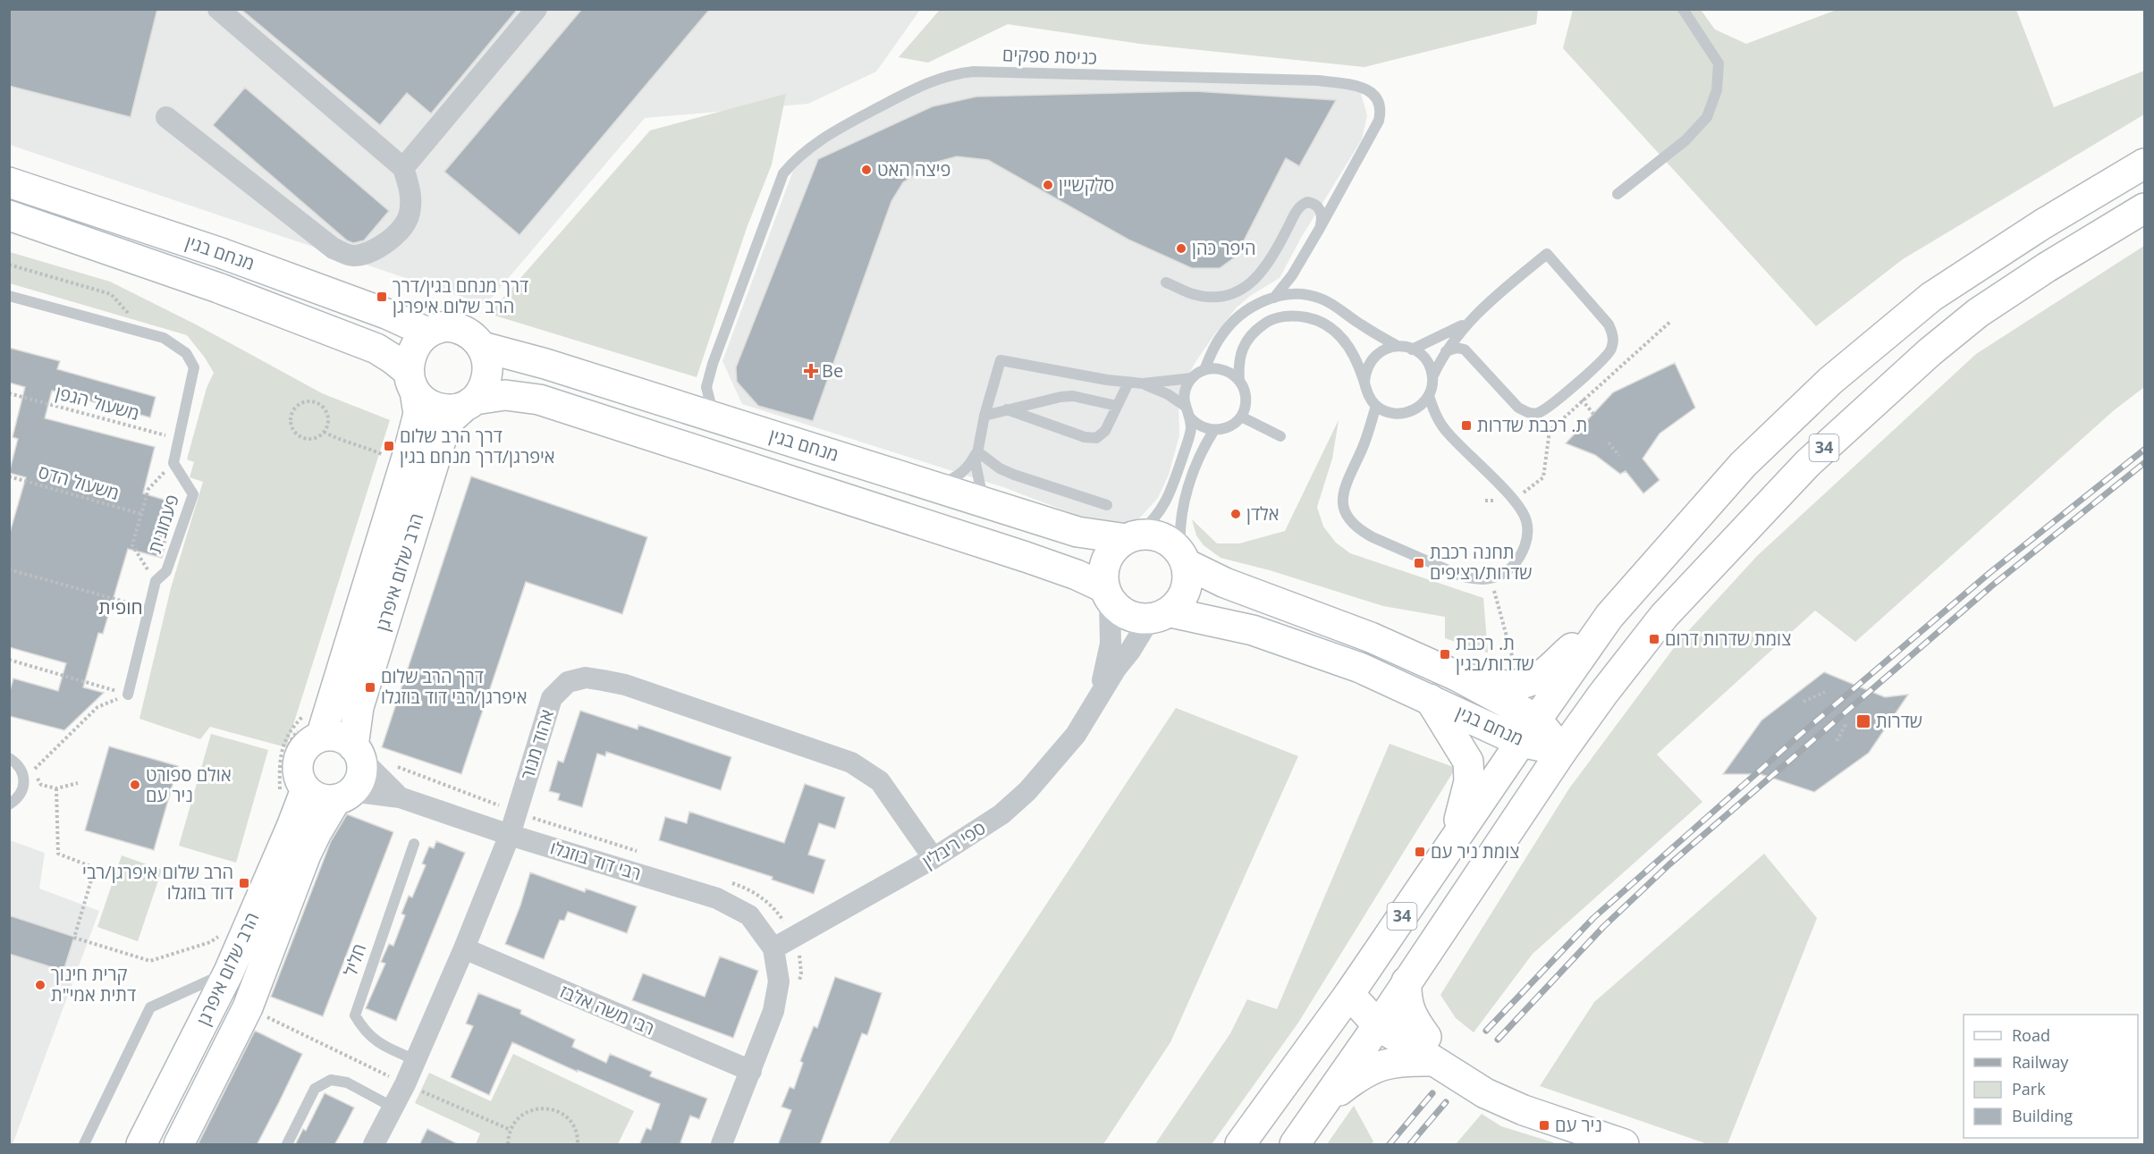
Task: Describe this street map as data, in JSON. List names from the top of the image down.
{
  "streets": {
    "main road": ["מנחם בגין", "34", "הרב שלום איפרגן"],
    "street": [
      "אהוד מנור",
      "ספי ריבלין",
      "רבי דוד בוזגלו",
      "רבי משה אלבז"
    ],
    "lane": ["כניסת ספקים", "פעמונית", "חליל"],
    "path": ["משעול הגפן", "משעול הדס"]
  },
  "crossings": [
    ["כניסת ספקים", "מנחם בגין"],
    ["מנחם בגין", "34"],
    ["מנחם בגין", "הרב שלום איפרגן"],
    ["מנחם בגין", "ספי ריבלין"],
    ["הרב שלום איפרגן", "רבי דוד בוזגלו"],
    ["אהוד מנור", "ספי ריבלין"],
    ["אהוד מנור", "רבי דוד בוזגלו"],
    ["אהוד מנור", "חליל"],
    ["אהוד מנור", "רבי משה אלבז"],
    ["ספי ריבלין", "רבי דוד בוזגלו"]
  ],
  "districts": ["חופית"],
  "places": {
    "other": [
      "פיצה האט",
      "סלקשיין",
      "היפר כהן",
      "אלדן",
      "אולם ספורט ניר עם",
      "קרית חינוך דתית אמי\"ת"
    ],
    "transit": [
      "דרך מנחם בגין/דרך הרב שלום איפרגן",
      "ת. רכבת שדרות",
      "דרך הרב שלום איפרגן/דרך מנחם בגין",
      "תחנה רכבת שדרות/רציפים",
      "צומת שדרות דרום",
      "ת. רכבת שדרות/בגין",
      "דרך הרב שלום איפרגן/רבי דוד בוזגלו",
      "שדרות",
      "צומת ניר עם",
      "הרב שלום איפרגן/רבי דוד בוזגלו",
      "ניר עם"
    ],
    "health": ["Be"]
  },
  "legend": [
    "Road",
    "Railway",
    "Park",
    "Building"
  ]
}
